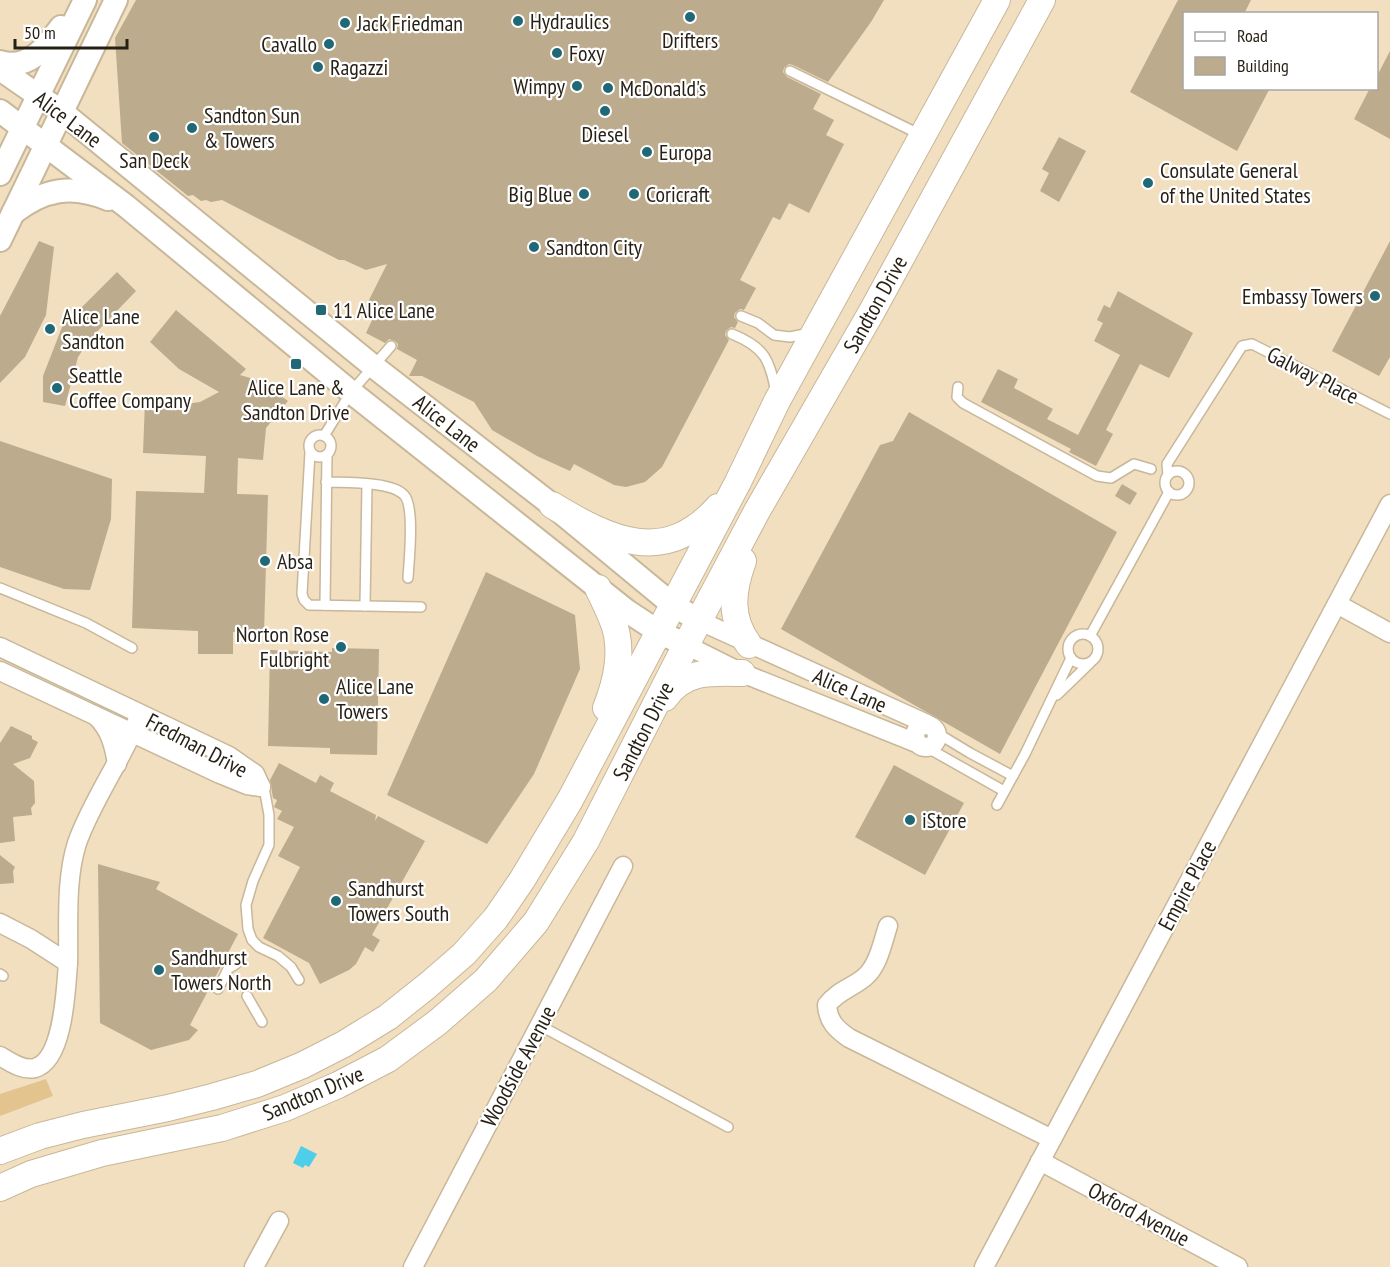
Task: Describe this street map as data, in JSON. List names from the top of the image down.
{
  "streets": {
    "main road": ["Sandton Drive"],
    "street": [
      "Alice Lane",
      "Fredman Drive",
      "Empire Place",
      "Woodside Avenue",
      "Oxford Avenue"
    ],
    "lane": ["Galway Place"]
  },
  "crossings": [
    ["Alice Lane", "Sandton Drive"],
    ["Empire Place", "Oxford Avenue"]
  ],
  "places": {
    "other": [
      "Drifters",
      "Hydraulics",
      "Jack Friedman",
      "Cavallo",
      "Foxy",
      "Ragazzi",
      "Wimpy",
      "McDonald's",
      "Diesel",
      "Sandton Sun & Towers",
      "San Deck",
      "Europa",
      "Consulate General of the United States",
      "Big Blue",
      "Coricraft",
      "Sandton City",
      "Embassy Towers",
      "Alice Lane Sandton",
      "Seattle Coffee Company",
      "Absa",
      "Norton Rose Fulbright",
      "Alice Lane Towers",
      "iStore",
      "Sandhurst Towers South",
      "Sandhurst Towers North"
    ],
    "transit": ["11 Alice Lane", "Alice Lane & Sandton Drive"]
  },
  "legend": ["Road", "Building"],
  "scale_bar": "50 m"
}
